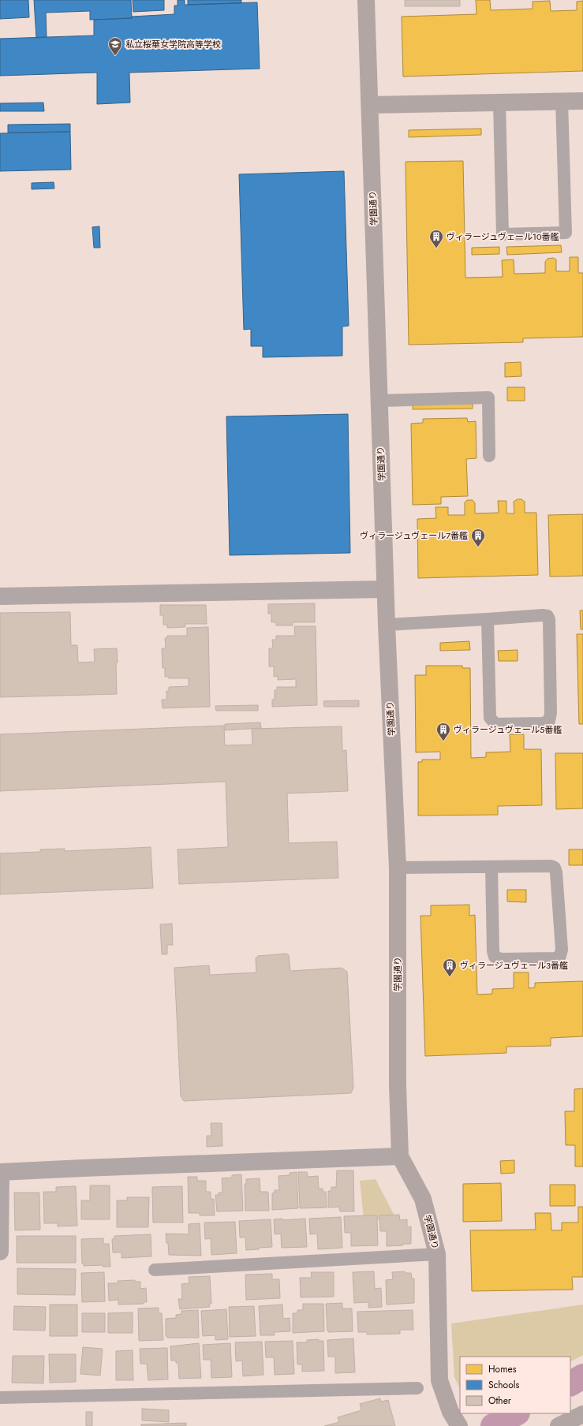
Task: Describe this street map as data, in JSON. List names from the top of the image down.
{
  "streets": {
    "street": ["学園通り"]
  },
  "places": {
    "school or university": ["私立桜華女学院高等学校"],
    "building": [
      "ヴィラージュヴェール10番艦",
      "ヴィラージュヴェール7番艦",
      "ヴィラージュヴェール5番艦",
      "ヴィラージュヴェール3番艦"
    ]
  },
  "legend": ["Homes", "Schools", "Other"]
}
